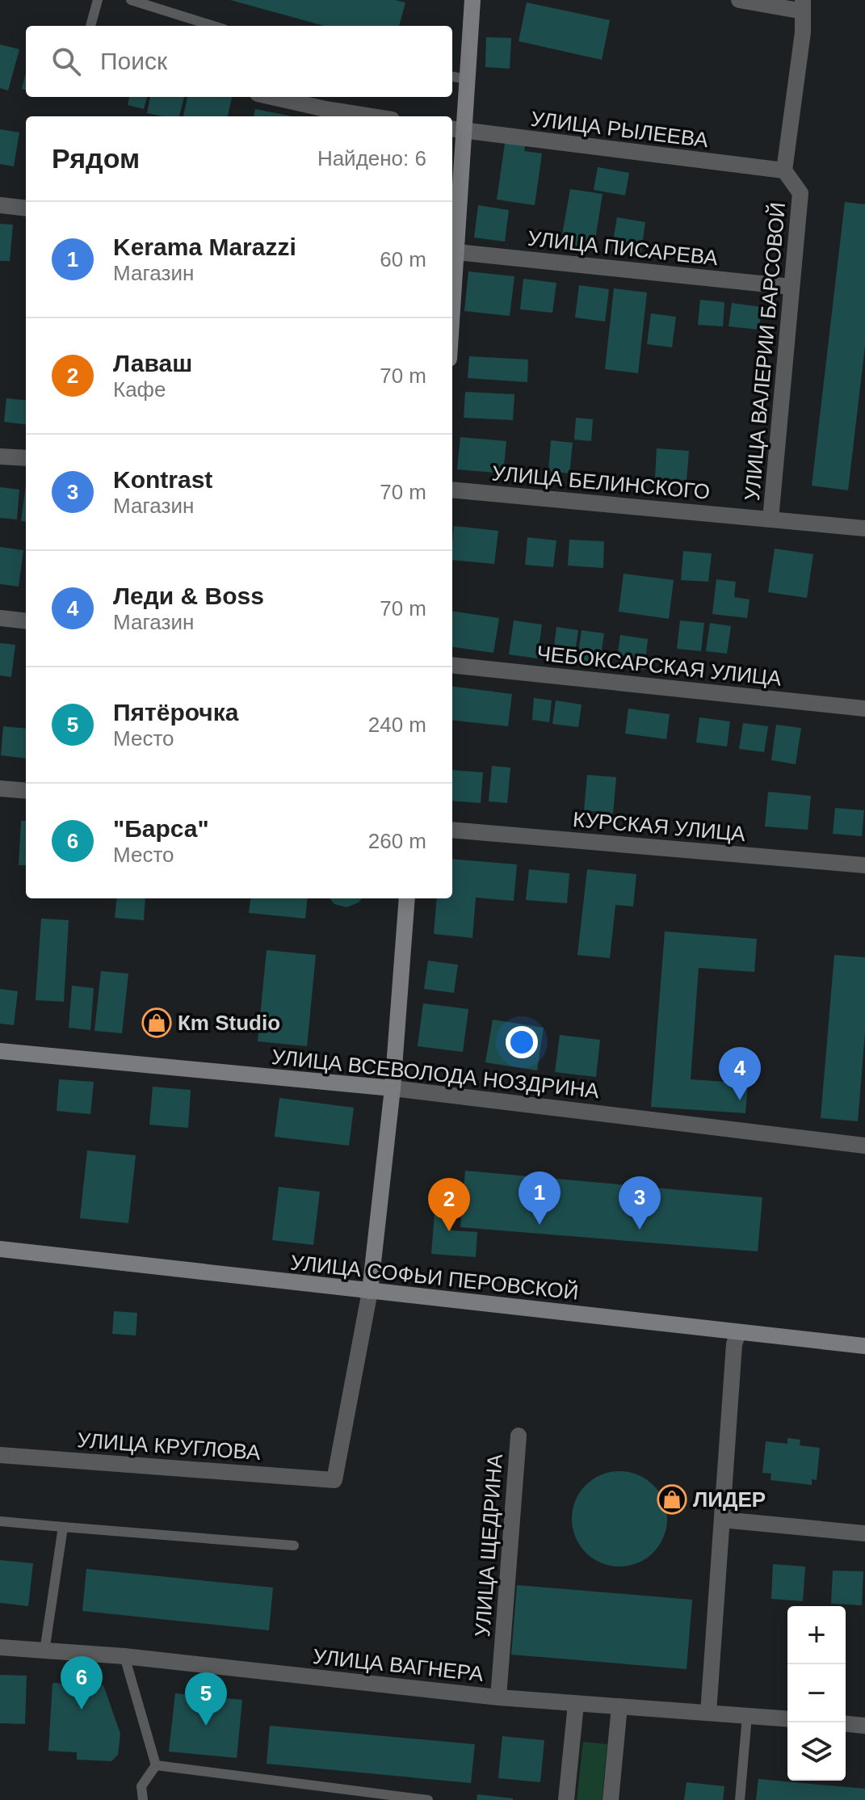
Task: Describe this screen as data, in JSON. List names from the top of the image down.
{
  "streets": {
    "main road": ["УЛИЦА ВСЕВОЛОДА НОЗДРИНА", "УЛИЦА СОФЬИ ПЕРОВСКОЙ"],
    "street": [
      "УЛИЦА РЫЛЕЕВА",
      "УЛИЦА ПИСАРЕВА",
      "УЛИЦА ВАЛЕРИИ БАРСОВОЙ",
      "УЛИЦА БЕЛИНСКОГО",
      "ЧЕБОКСАРСКАЯ УЛИЦА",
      "КУРСКАЯ УЛИЦА",
      "УЛИЦА КРУГЛОВА",
      "УЛИЦА ЩЕДРИНА",
      "УЛИЦА ВАГНЕРА"
    ]
  },
  "crossings": [
    ["УЛИЦА РЫЛЕЕВА", "УЛИЦА ВАЛЕРИИ БАРСОВОЙ"],
    ["УЛИЦА ПИСАРЕВА", "УЛИЦА ВАЛЕРИИ БАРСОВОЙ"],
    ["УЛИЦА ВАЛЕРИИ БАРСОВОЙ", "УЛИЦА БЕЛИНСКОГО"],
    ["УЛИЦА СОФЬИ ПЕРОВСКОЙ", "УЛИЦА КРУГЛОВА"],
    ["УЛИЦА ЩЕДРИНА", "УЛИЦА ВАГНЕРА"]
  ],
  "places": {
    "shop": ["Кm Studio", "ЛИДЕР"]
  },
  "page": {
    "search": "Поиск",
    "heading": ["Рядом", "Найдено: 6"],
    "list": [
      {
        "mark": "1",
        "name": "Kerama Marazzi",
        "note": "Магазин",
        "value": "60 m"
      },
      {
        "mark": "2",
        "name": "Лаваш",
        "note": "Кафе",
        "value": "70 m"
      },
      {
        "mark": "3",
        "name": "Kontrast",
        "note": "Магазин",
        "value": "70 m"
      },
      {
        "mark": "4",
        "name": "Леди & Boss",
        "note": "Магазин",
        "value": "70 m"
      },
      {
        "mark": "5",
        "name": "Пятёрочка",
        "note": "Место",
        "value": "240 m"
      },
      {
        "mark": "6",
        "name": "\"Барса\"",
        "note": "Место",
        "value": "260 m"
      }
    ],
    "pins": [
      "4",
      "1",
      "3",
      "2",
      "6",
      "5"
    ],
    "map_buttons": ["+", "−"]
  }
}
